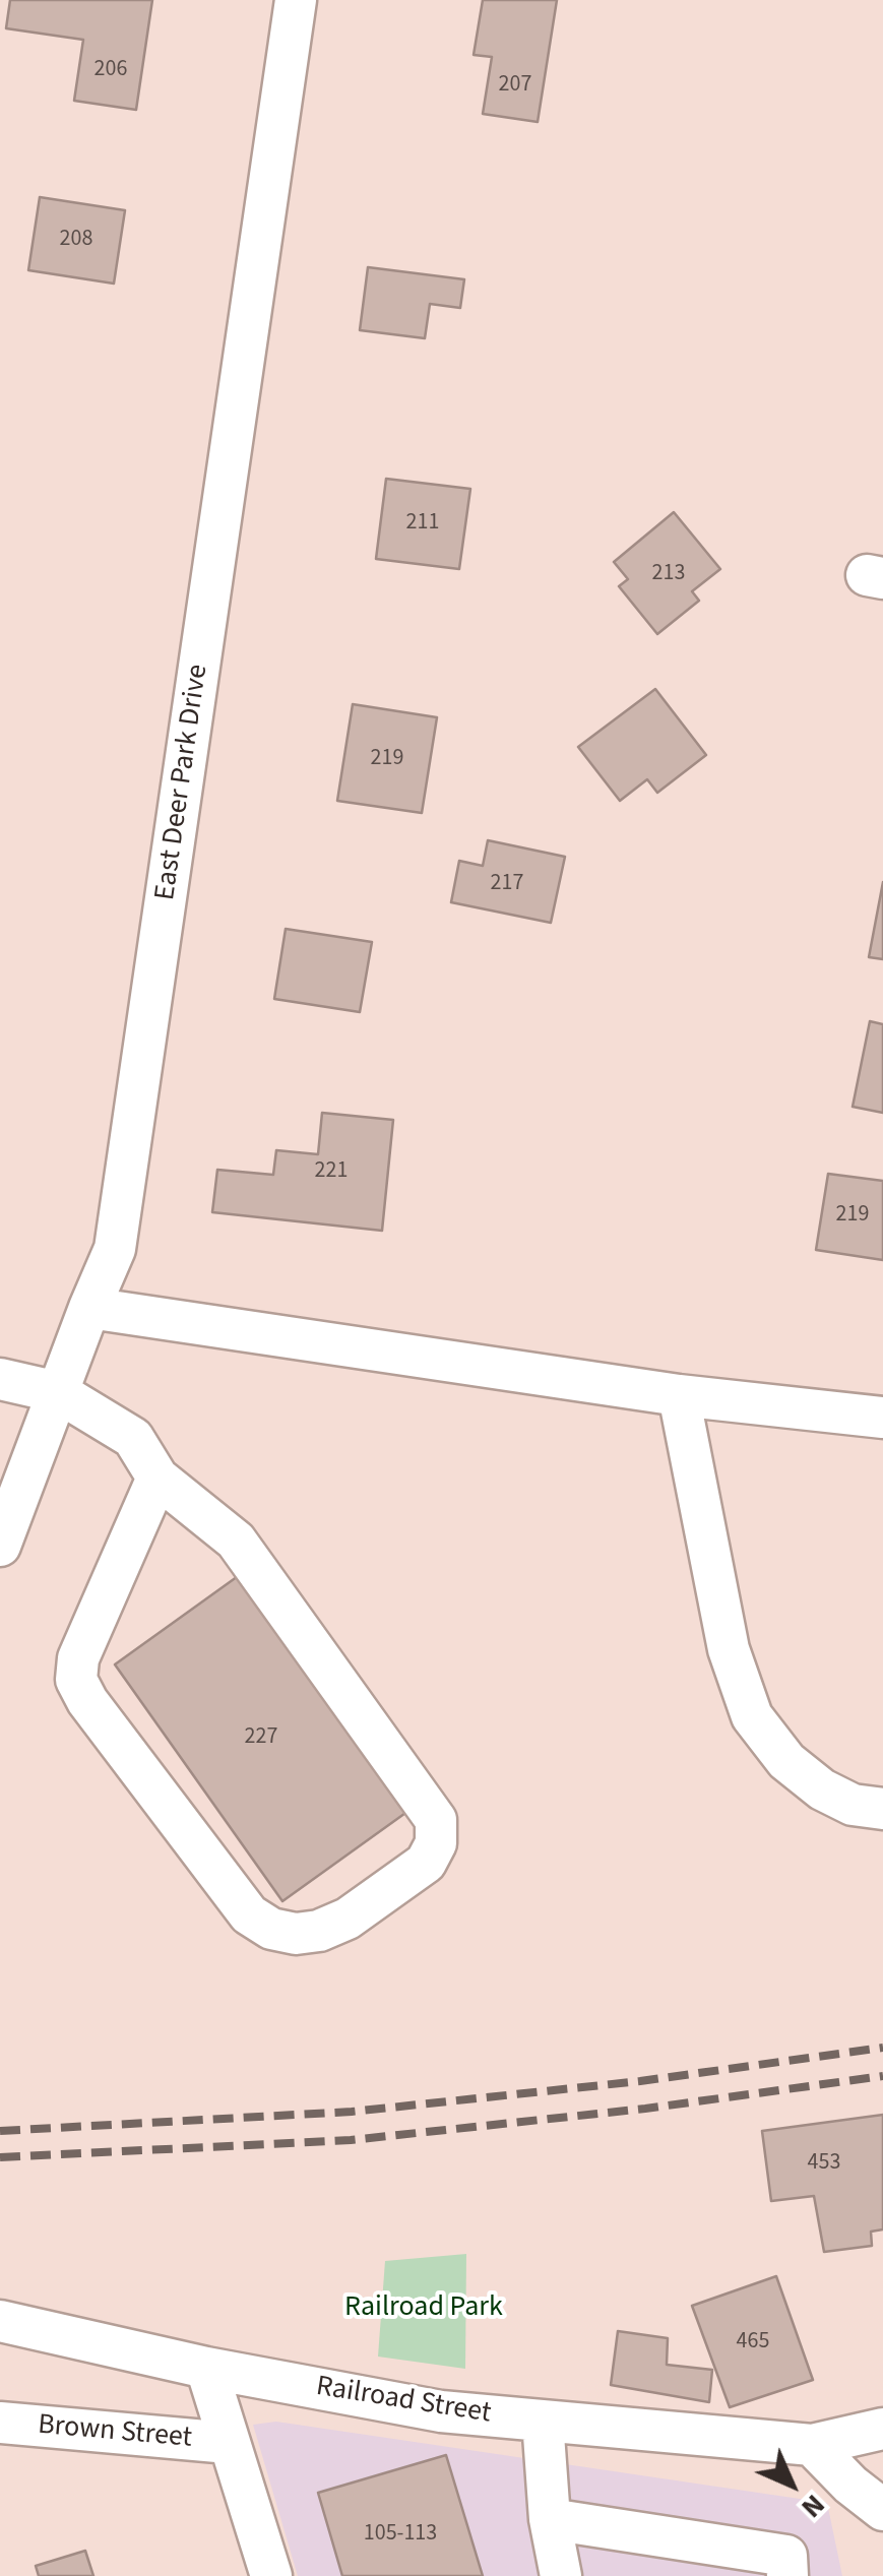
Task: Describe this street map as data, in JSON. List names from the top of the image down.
{
  "streets": {
    "street": ["East Deer Park Drive", "Railroad Street", "Brown Street"]
  },
  "parks": ["Railroad Park"],
  "house_numbers": [
    "206",
    "207",
    "208",
    "211",
    "213",
    "219",
    "217",
    "221",
    "219",
    "227",
    "453",
    "465",
    "105-113"
  ],
  "north": "bottom right"
}
